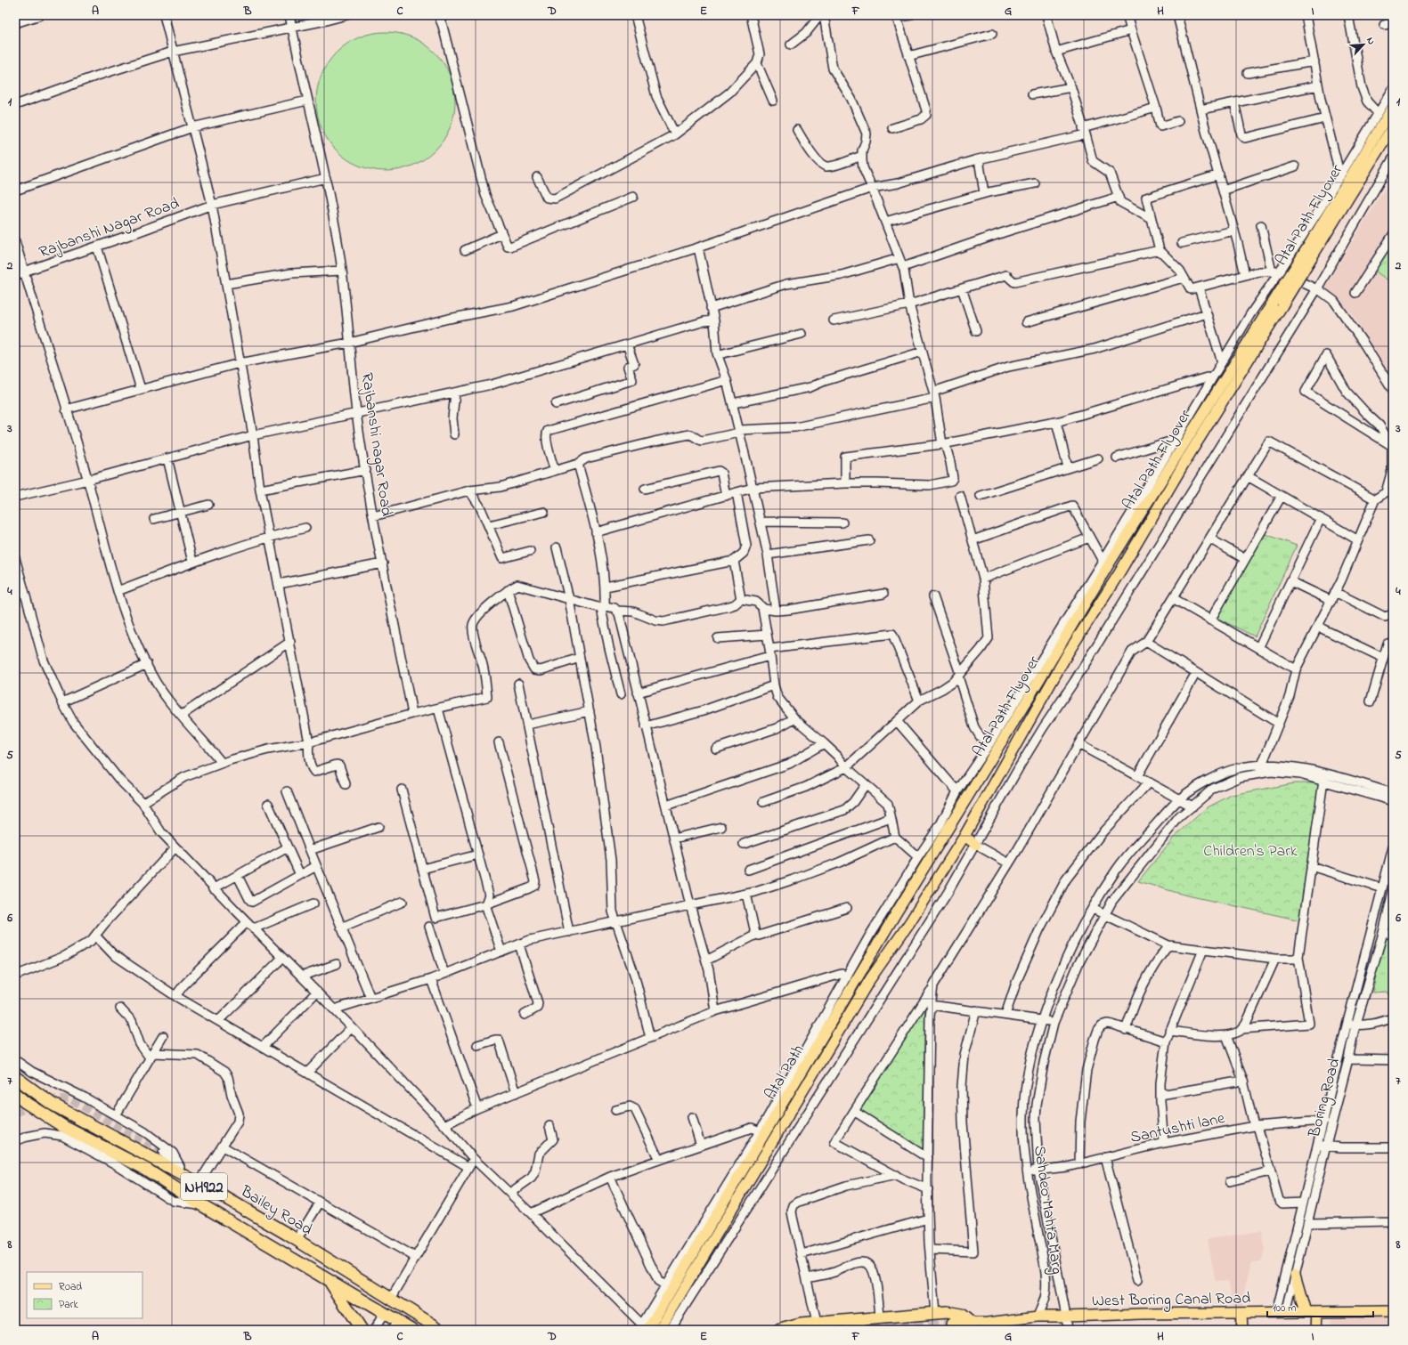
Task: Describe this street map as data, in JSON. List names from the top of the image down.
{
  "streets": {
    "highway": ["NH922", "Bailey Road"],
    "main road": ["Atal Path Flyover", "Atal Path", "West Boring Canal Road"],
    "street": [
      "Rajbanshi Nagar Road",
      "Rajbanshi nagar Road",
      "Boring Road",
      "Santushti lane",
      "Sahdeo Mahta Marg"
    ]
  },
  "crossings": [
    ["Atal Path Flyover", "Atal Path"],
    ["Boring Road", "West Boring Canal Road"],
    ["Santushti lane", "Sahdeo Mahta Marg"],
    ["NH922", "Bailey Road"],
    ["Sahdeo Mahta Marg", "West Boring Canal Road"]
  ],
  "parks": ["Children's Park"],
  "legend": ["Road", "Park"],
  "scale_bar": "100 m",
  "north": "top right",
  "grid": {
    "columns": [
      "A",
      "B",
      "C",
      "D",
      "E",
      "F",
      "G",
      "H",
      "I"
    ],
    "rows": [
      "1",
      "2",
      "3",
      "4",
      "5",
      "6",
      "7",
      "8"
    ]
  }
}
